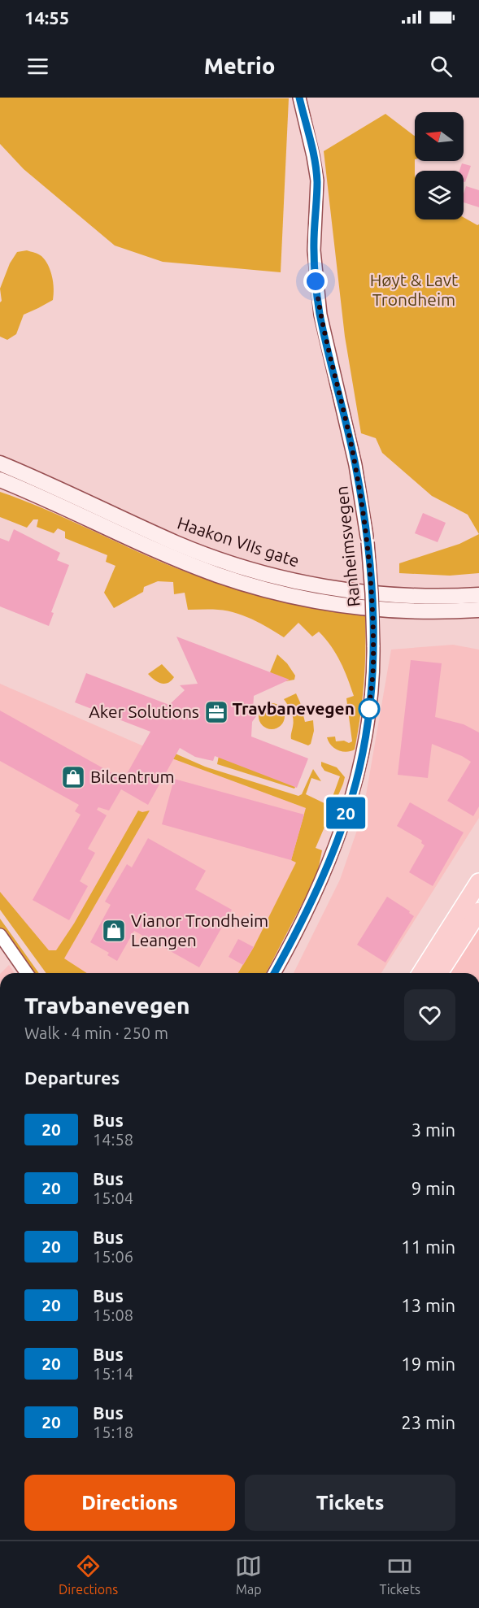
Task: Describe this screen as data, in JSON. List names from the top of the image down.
{
  "streets": {
    "main road": ["Haakon VIIs gate"],
    "street": ["Ranheimsvegen"]
  },
  "parks": ["Høyt & Lavt Trondheim"],
  "places": {
    "other": ["Travbanevegen"],
    "office": ["Aker Solutions"],
    "shop": ["Bilcentrum", "Vianor Trondheim Leangen"]
  },
  "lines": ["bus line 20"],
  "north": "left",
  "page": {
    "status": "14:55",
    "header": "Metrio",
    "on_map": "20",
    "heading": [
      ["Travbanevegen", "Walk · 4 min · 250 m"],
      "Departures"
    ],
    "list": [
      {
        "mark": "20",
        "name": "Bus",
        "note": "14:58",
        "value": "3 min"
      },
      {
        "mark": "20",
        "name": "Bus",
        "note": "15:04",
        "value": "9 min"
      },
      {
        "mark": "20",
        "name": "Bus",
        "note": "15:06",
        "value": "11 min"
      },
      {
        "mark": "20",
        "name": "Bus",
        "note": "15:08",
        "value": "13 min"
      },
      {
        "mark": "20",
        "name": "Bus",
        "note": "15:14",
        "value": "19 min"
      },
      {
        "mark": "20",
        "name": "Bus",
        "note": "15:18",
        "value": "23 min"
      }
    ],
    "buttons": ["Directions", "Tickets"],
    "tabs": ["Directions", "Map", "Tickets"]
  }
}
